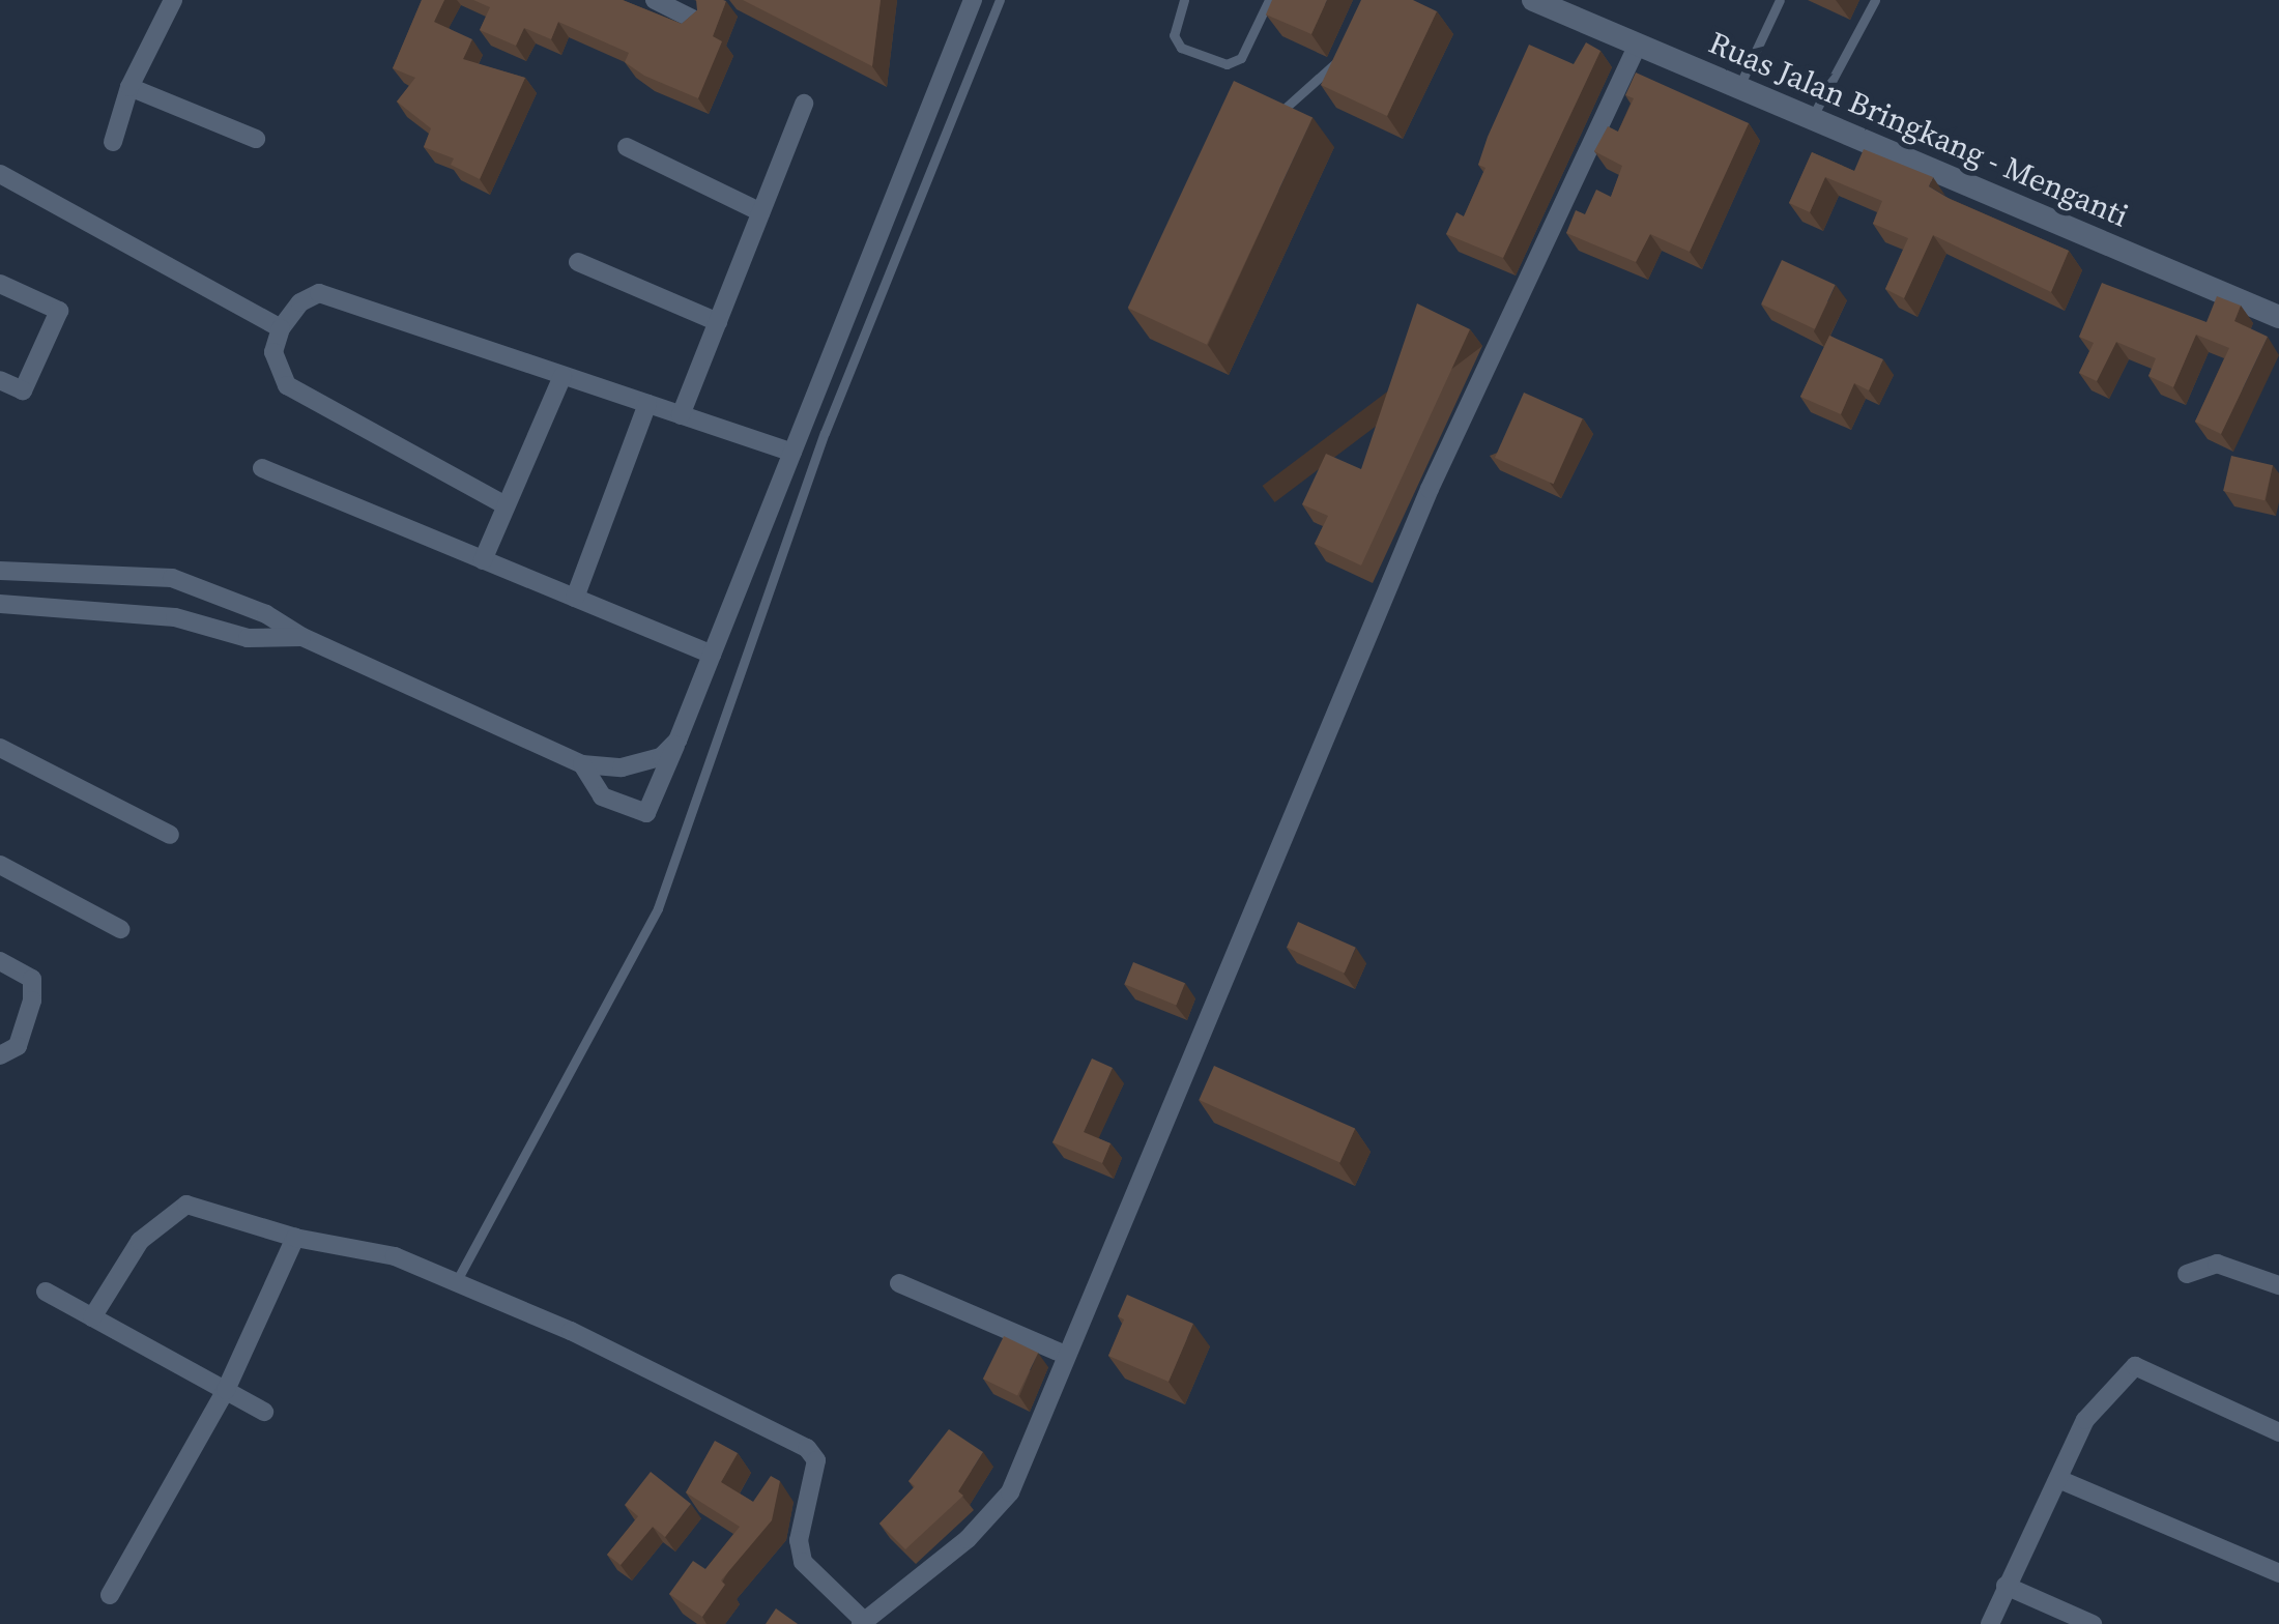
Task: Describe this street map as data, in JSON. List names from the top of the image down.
{
  "streets": {
    "main road": ["Ruas Jalan Bringkang - Menganti"]
  }
}
